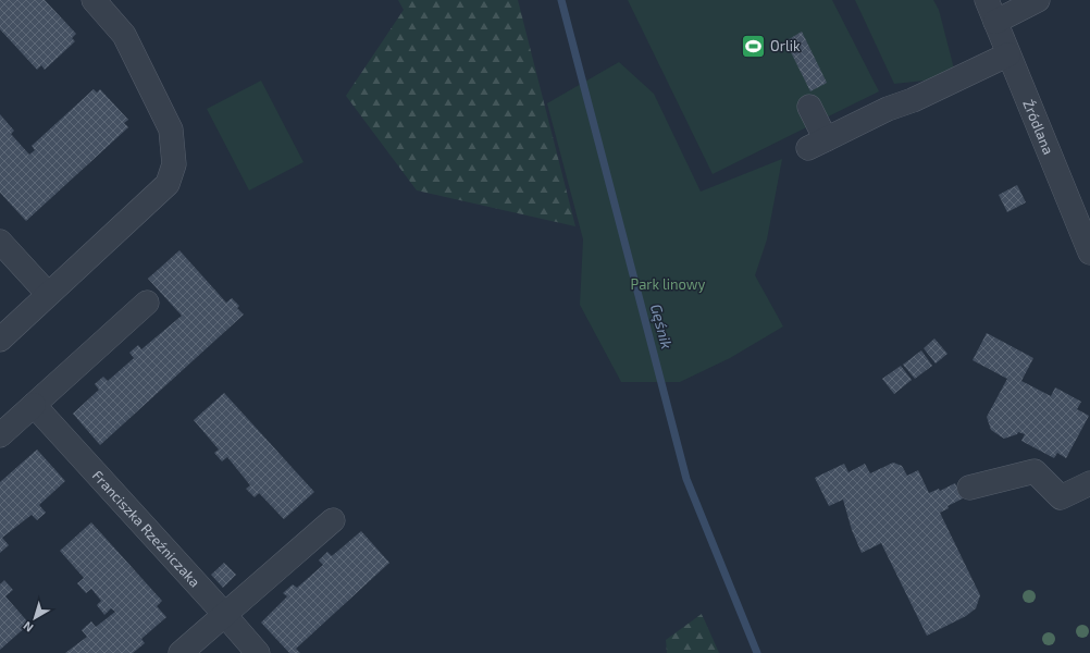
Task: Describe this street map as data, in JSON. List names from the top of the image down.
{
  "streets": {
    "street": ["Źródlana", "Franciszka Rzeźniczaka"]
  },
  "water": ["Gęśnik"],
  "parks": ["Park linowy"],
  "places": {
    "sports": ["Orlik"]
  },
  "north": "bottom left"
}
